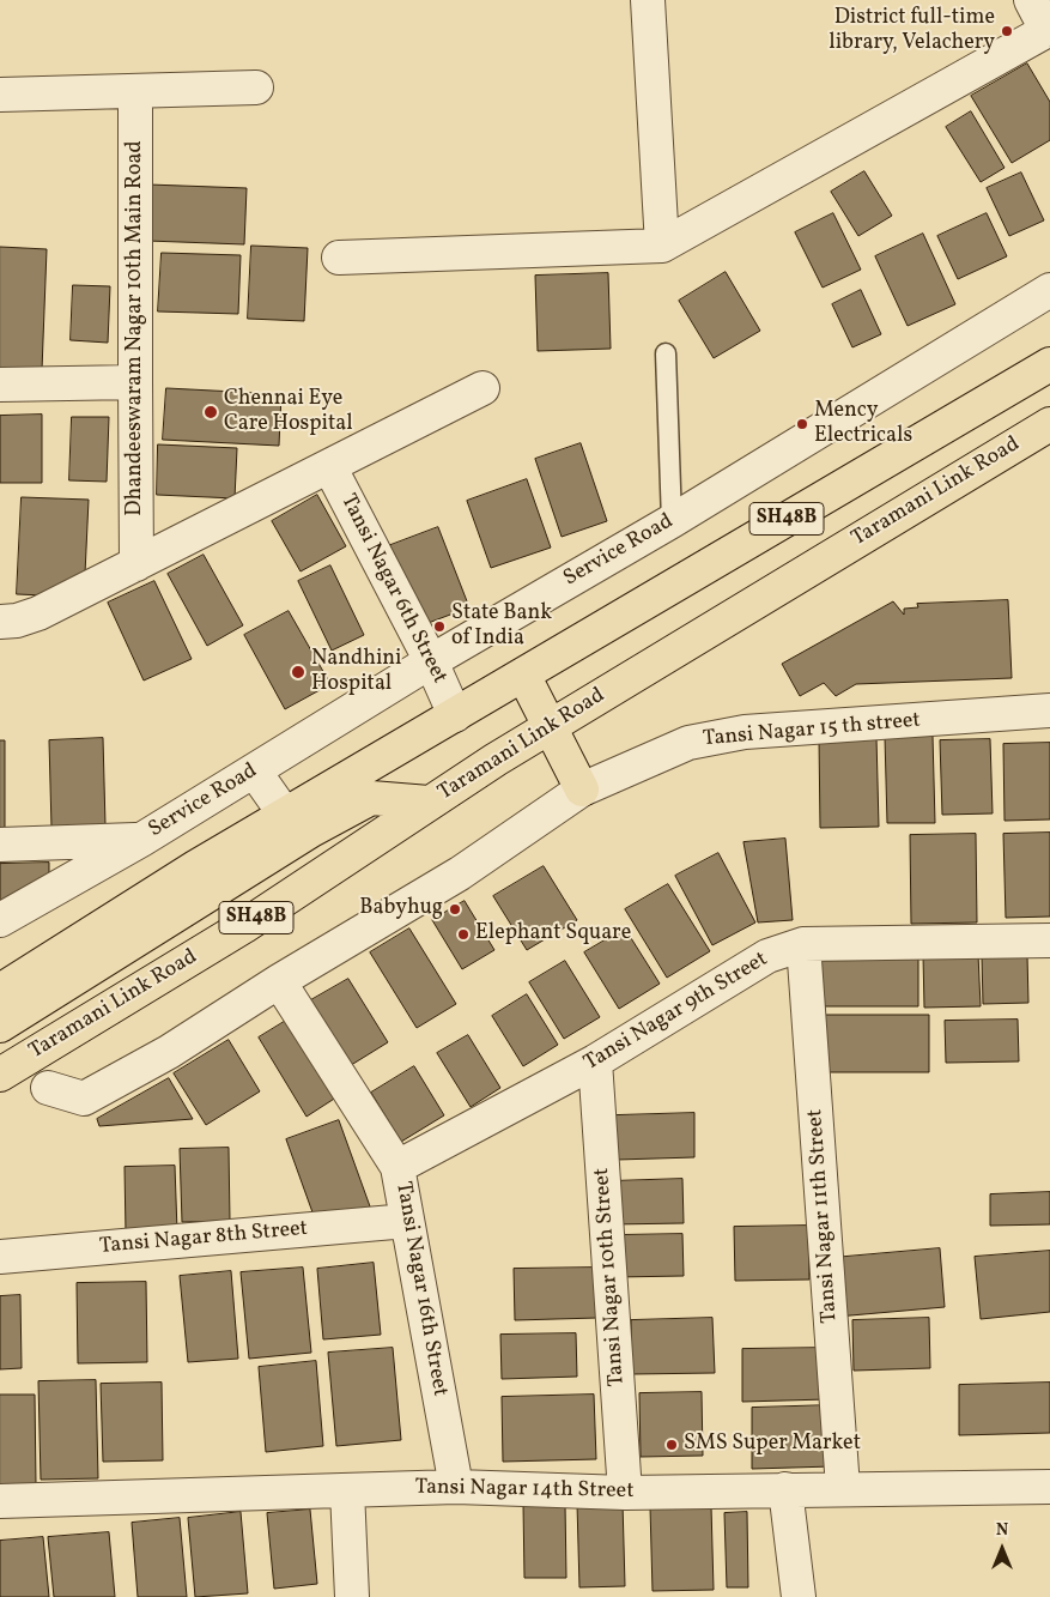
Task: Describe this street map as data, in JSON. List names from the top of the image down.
{
  "streets": {
    "main road": ["Taramani Link Road", "SH48B"],
    "street": [
      "Dhandeeswaram Nagar 10th Main Road",
      "Service Road",
      "Tansi Nagar 6th Street",
      "Tansi Nagar 15 th street",
      "Tansi Nagar 9th Street",
      "Tansi Nagar 11th Street",
      "Tansi Nagar 8th Street",
      "Tansi Nagar 10th Street",
      "Tansi Nagar 16th Street",
      "Tansi Nagar 14th Street"
    ]
  },
  "crossings": [
    ["SH48B", "Tansi Nagar 6th Street"],
    ["Service Road", "Tansi Nagar 6th Street"],
    ["Tansi Nagar 15 th street", "Tansi Nagar 16th Street"],
    ["Tansi Nagar 9th Street", "Tansi Nagar 11th Street"],
    ["Tansi Nagar 9th Street", "Tansi Nagar 10th Street"],
    ["Tansi Nagar 9th Street", "Tansi Nagar 16th Street"],
    ["Tansi Nagar 11th Street", "Tansi Nagar 14th Street"],
    ["Tansi Nagar 8th Street", "Tansi Nagar 16th Street"],
    ["Tansi Nagar 10th Street", "Tansi Nagar 14th Street"],
    ["Tansi Nagar 16th Street", "Tansi Nagar 14th Street"]
  ],
  "places": [
    "District full-time library, Velachery",
    "Chennai Eye Care Hospital",
    "Mency Electricals",
    "State Bank of India",
    "Nandhini Hospital",
    "Babyhug",
    "Elephant Square",
    "SMS Super Market"
  ],
  "north": "top"
}
